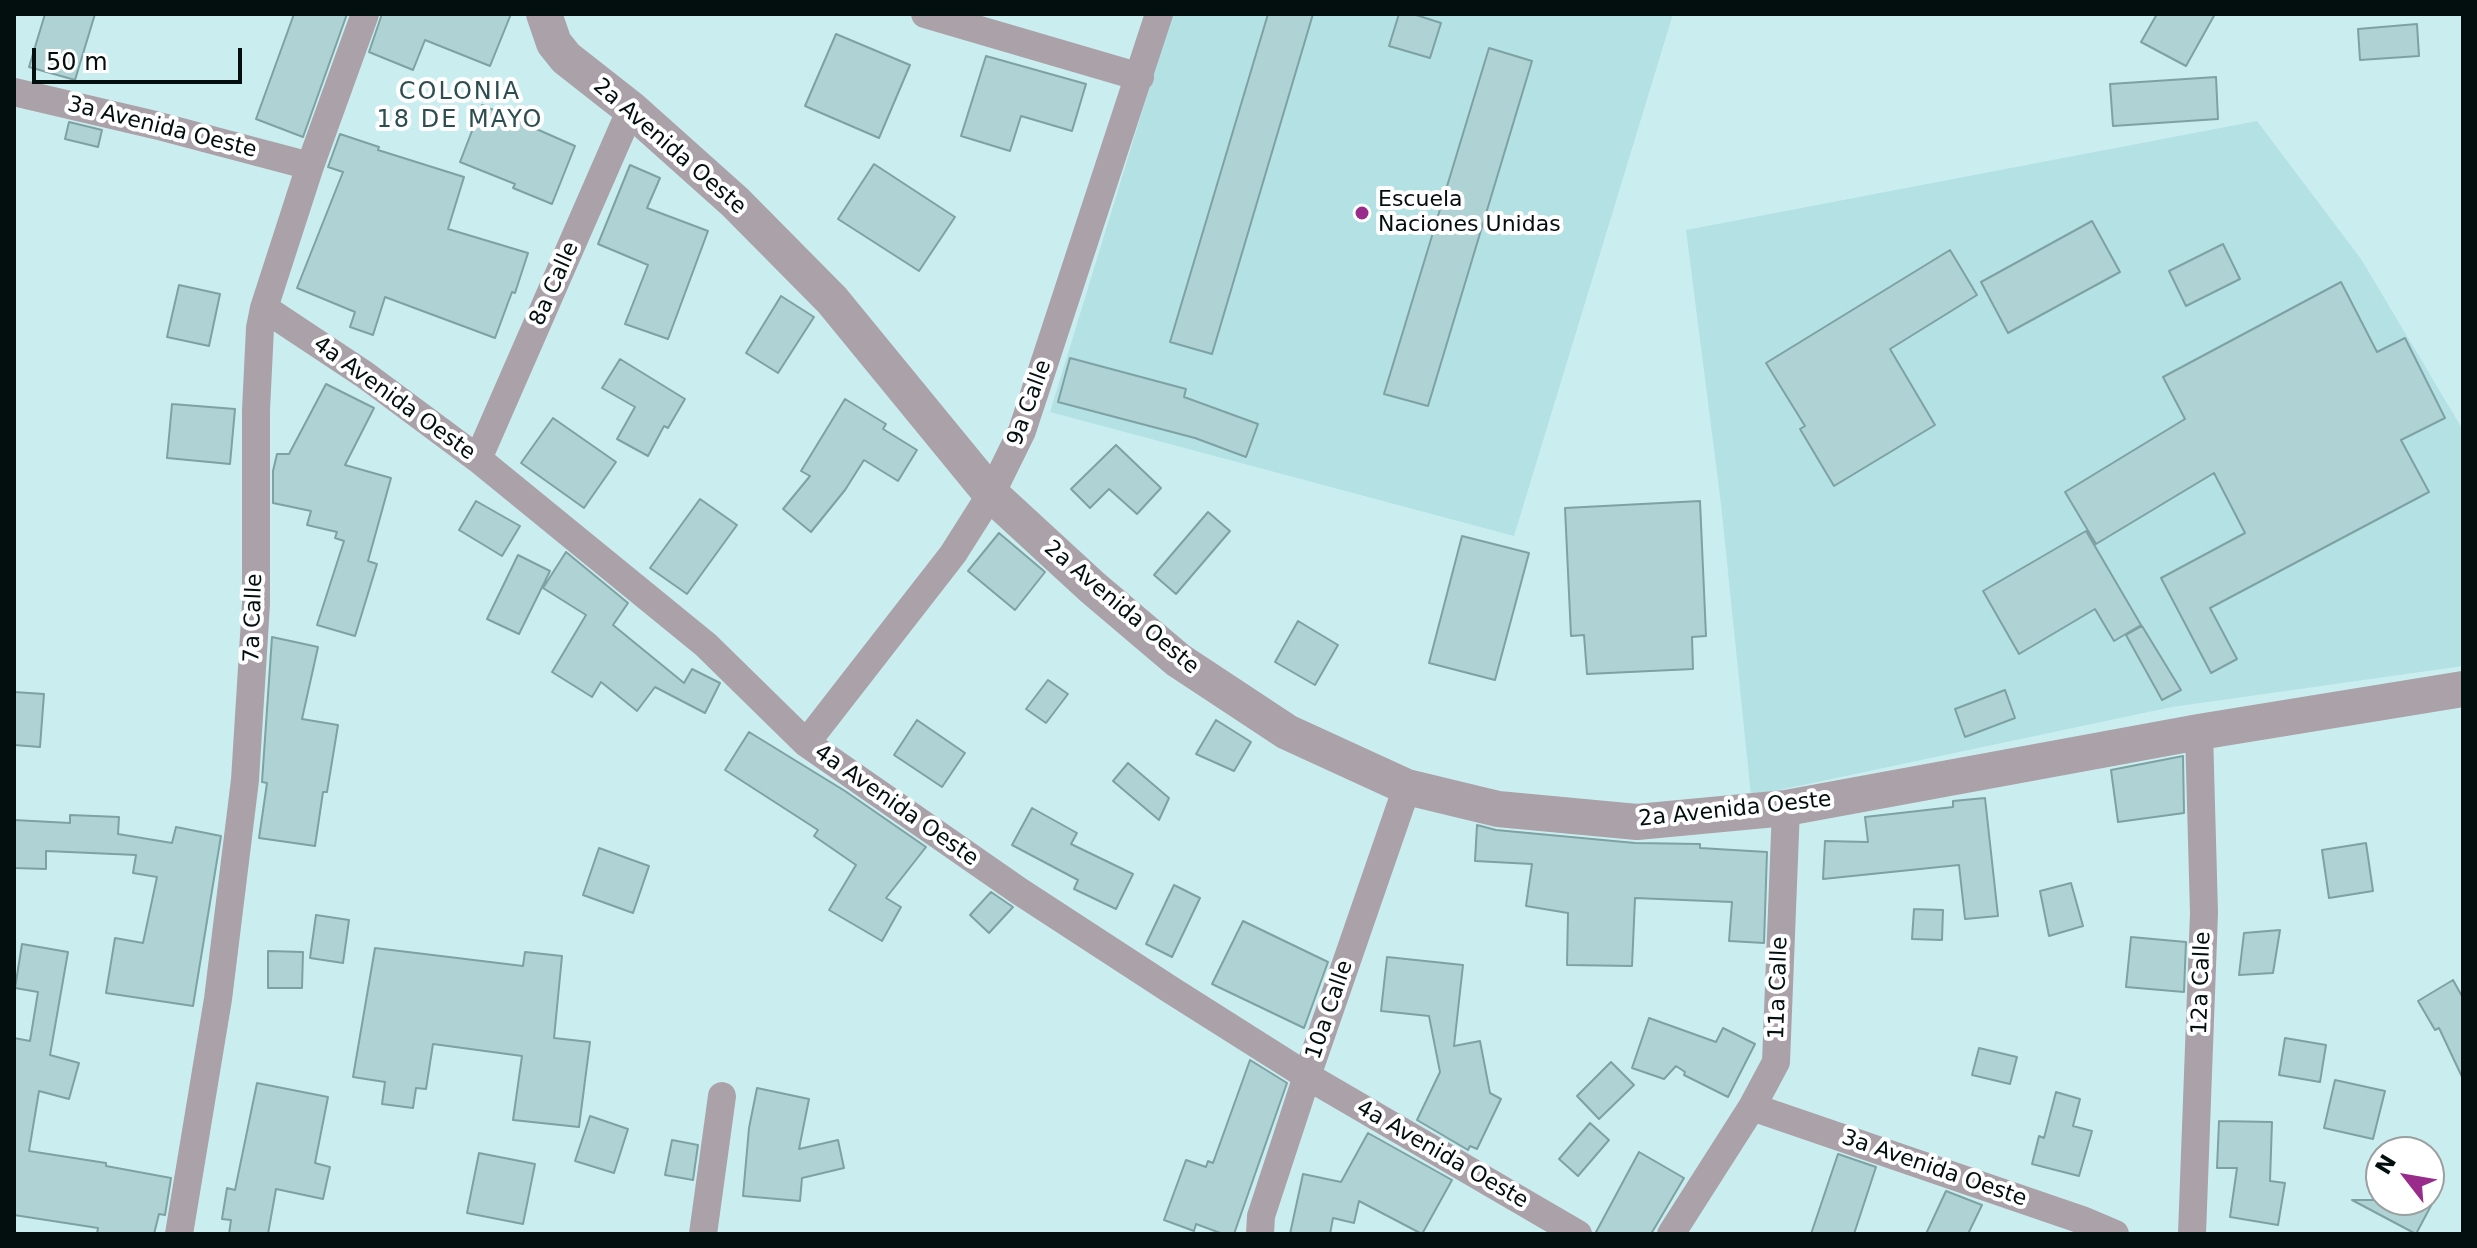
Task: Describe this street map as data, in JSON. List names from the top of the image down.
{
  "streets": {
    "street": [
      "3a Avenida Oeste",
      "2a Avenida Oeste",
      "8a Calle",
      "4a Avenida Oeste",
      "9a Calle",
      "7a Calle",
      "12a Calle",
      "11a Calle",
      "10a Calle"
    ]
  },
  "crossings": [
    ["3a Avenida Oeste", "7a Calle"],
    ["3a Avenida Oeste", "11a Calle"],
    ["2a Avenida Oeste", "8a Calle"],
    ["2a Avenida Oeste", "9a Calle"],
    ["2a Avenida Oeste", "12a Calle"],
    ["2a Avenida Oeste", "11a Calle"],
    ["2a Avenida Oeste", "10a Calle"],
    ["8a Calle", "4a Avenida Oeste"],
    ["4a Avenida Oeste", "9a Calle"],
    ["4a Avenida Oeste", "7a Calle"],
    ["4a Avenida Oeste", "10a Calle"]
  ],
  "districts": ["COLONIA 18 DE MAYO"],
  "places": ["Escuela Naciones Unidas"],
  "scale_bar": "50 m",
  "north": "top left"
}
